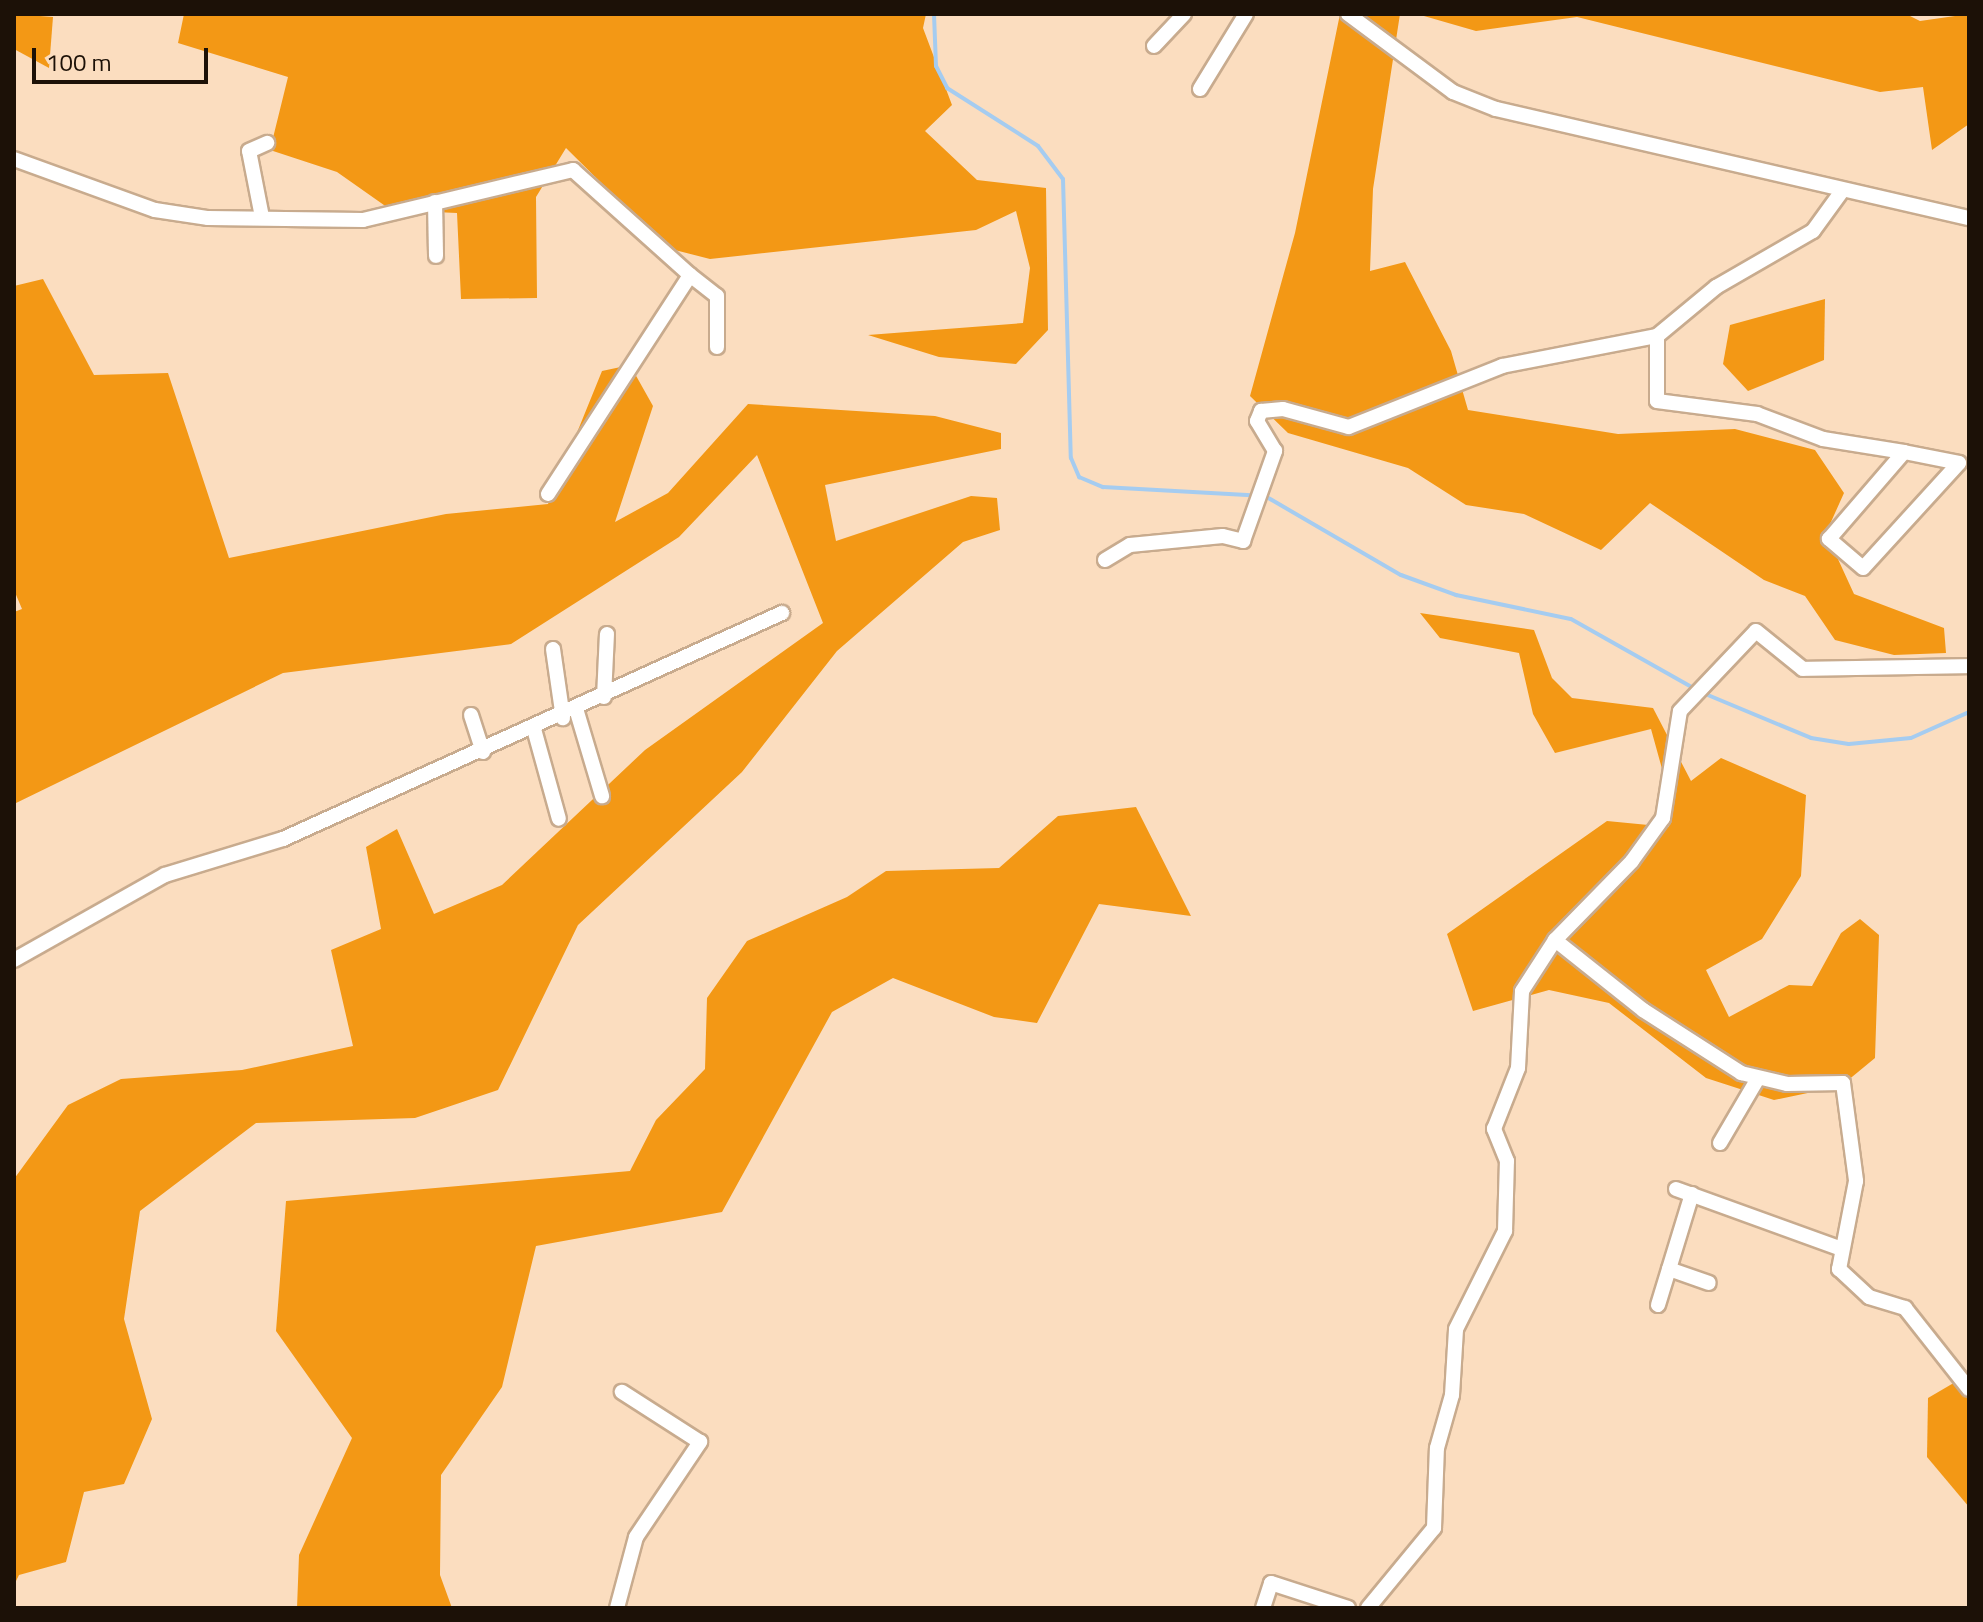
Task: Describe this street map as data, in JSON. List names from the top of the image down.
{
  "scale_bar": "100 m"
}
